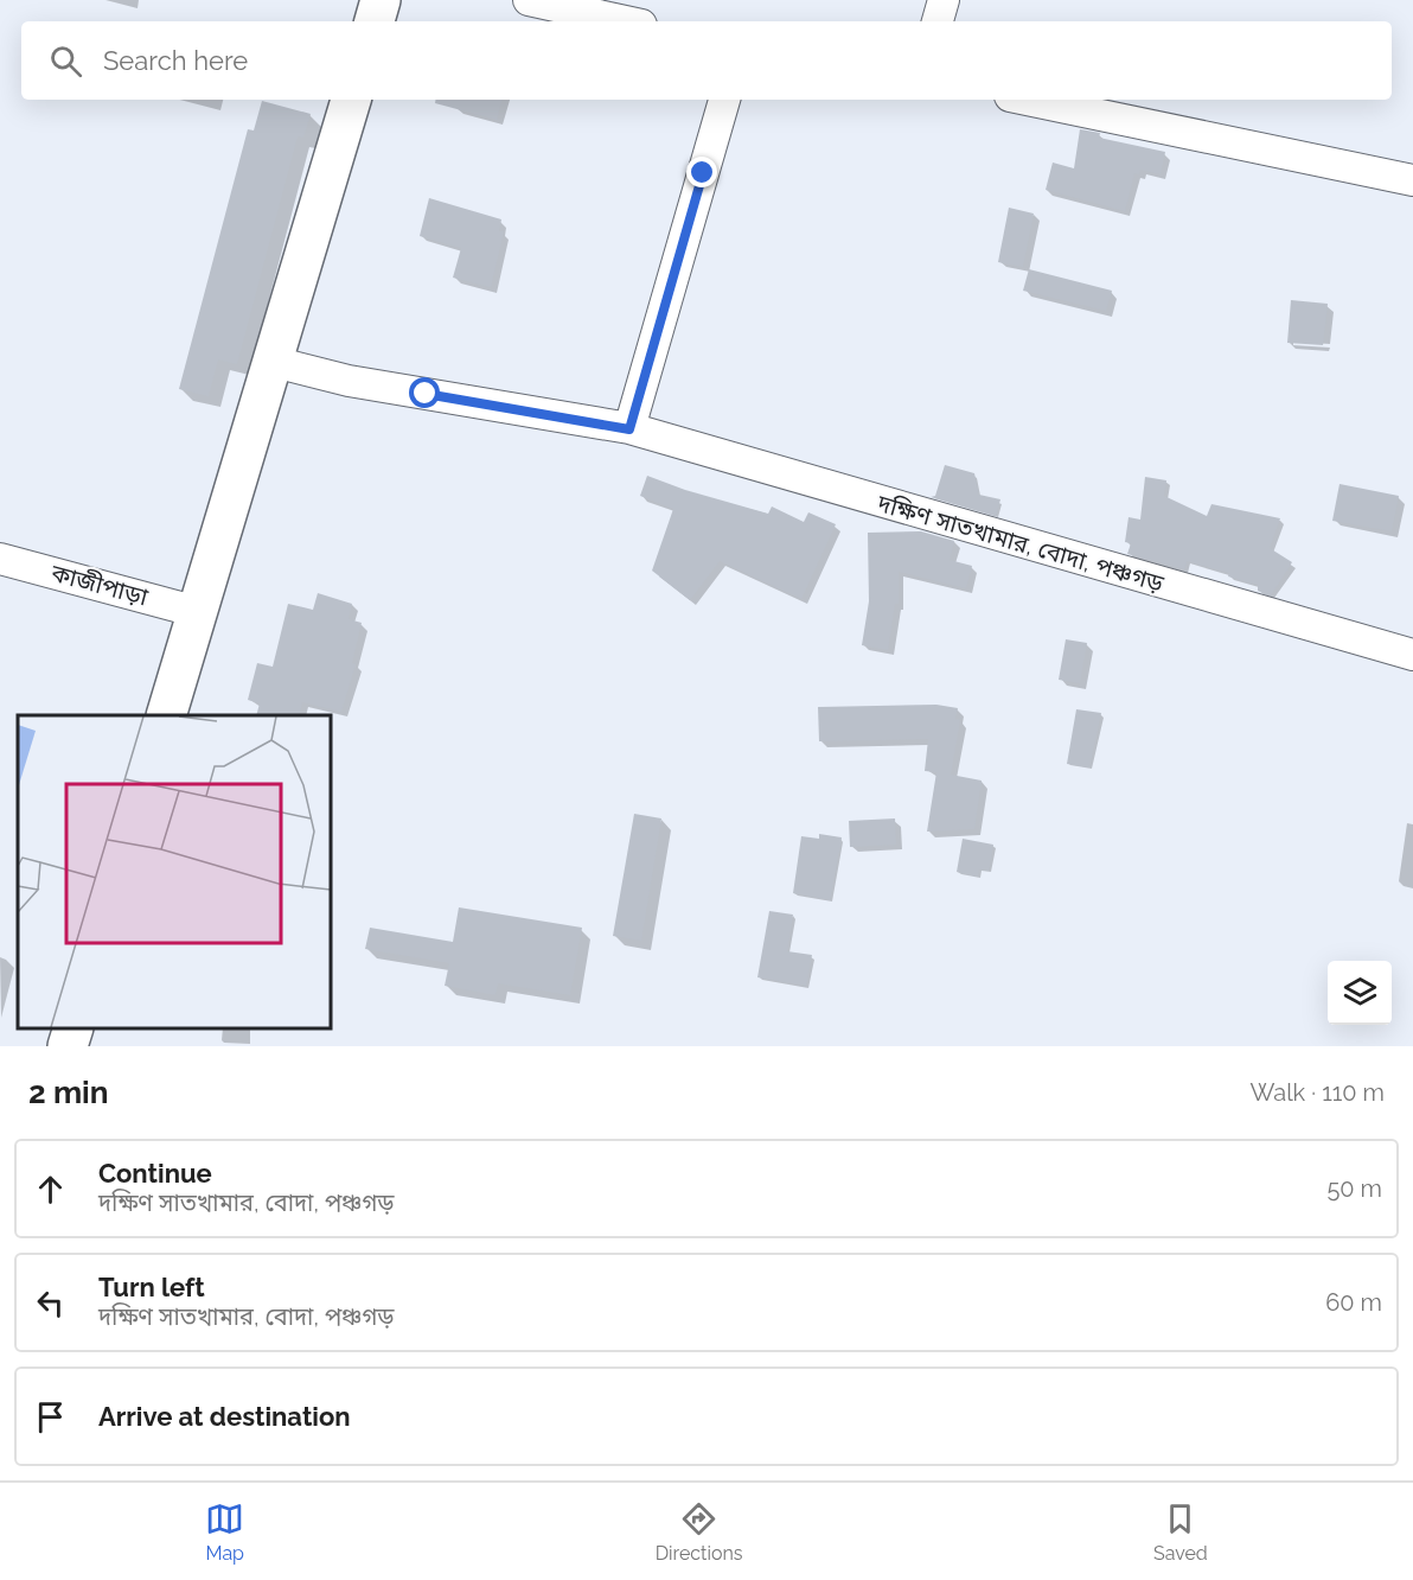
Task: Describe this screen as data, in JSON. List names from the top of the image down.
{
  "streets": {
    "street": ["দক্ষিণ সাতখামার, বোদা, পঞ্চগড়", "কাজীপাড়া"]
  },
  "page": {
    "search": "Search here",
    "heading": ["2 min", "Walk · 110 m"],
    "list": [
      ["Continue", "দক্ষিণ সাতখামার, বোদা, পঞ্চগড়", "50 m"],
      ["Turn left", "দক্ষিণ সাতখামার, বোদা, পঞ্চগড়", "60 m"],
      "Arrive at destination"
    ],
    "nav": ["Map", "Directions", "Saved"]
  }
}
